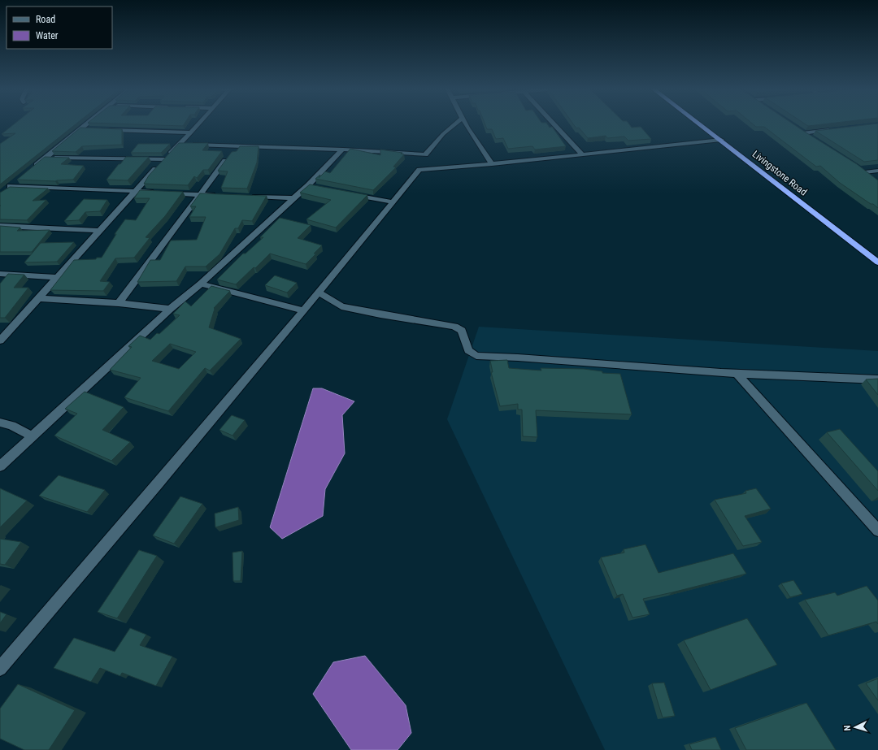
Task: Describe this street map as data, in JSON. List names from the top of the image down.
{
  "streets": {
    "highway": ["Livingstone Road"]
  },
  "legend": ["Road", "Water"],
  "north": "left"
}
